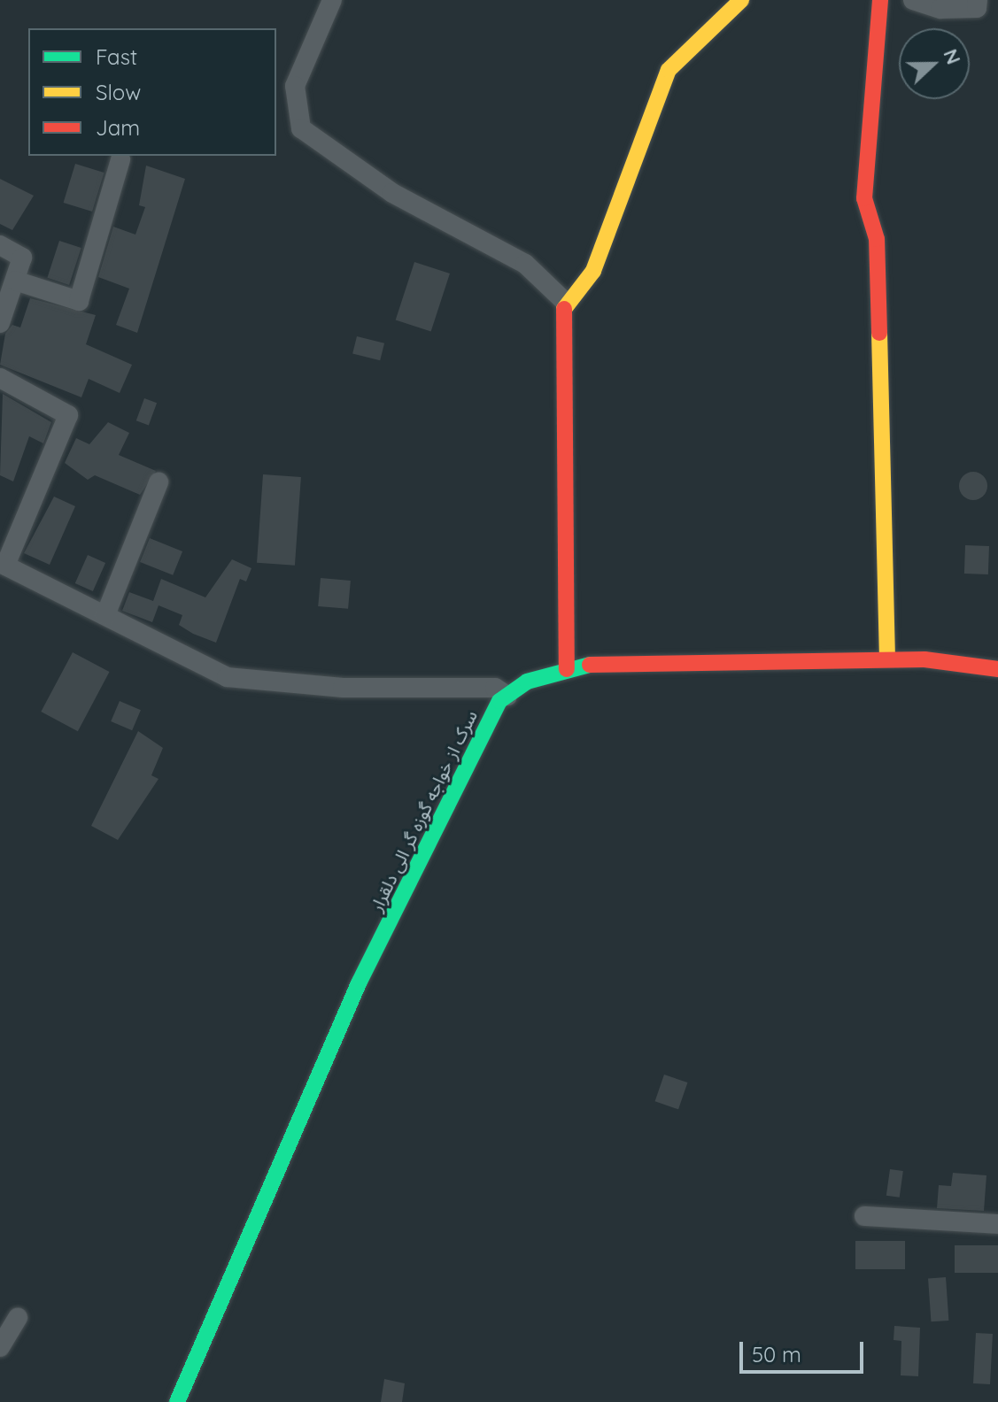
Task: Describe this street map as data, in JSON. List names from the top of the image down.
{
  "streets": {
    "street": ["سرک از خواجه گوزه گر الی دلقرار"]
  },
  "legend": ["Fast", "Slow", "Jam"],
  "scale_bar": "50 m",
  "north": "right"
}
